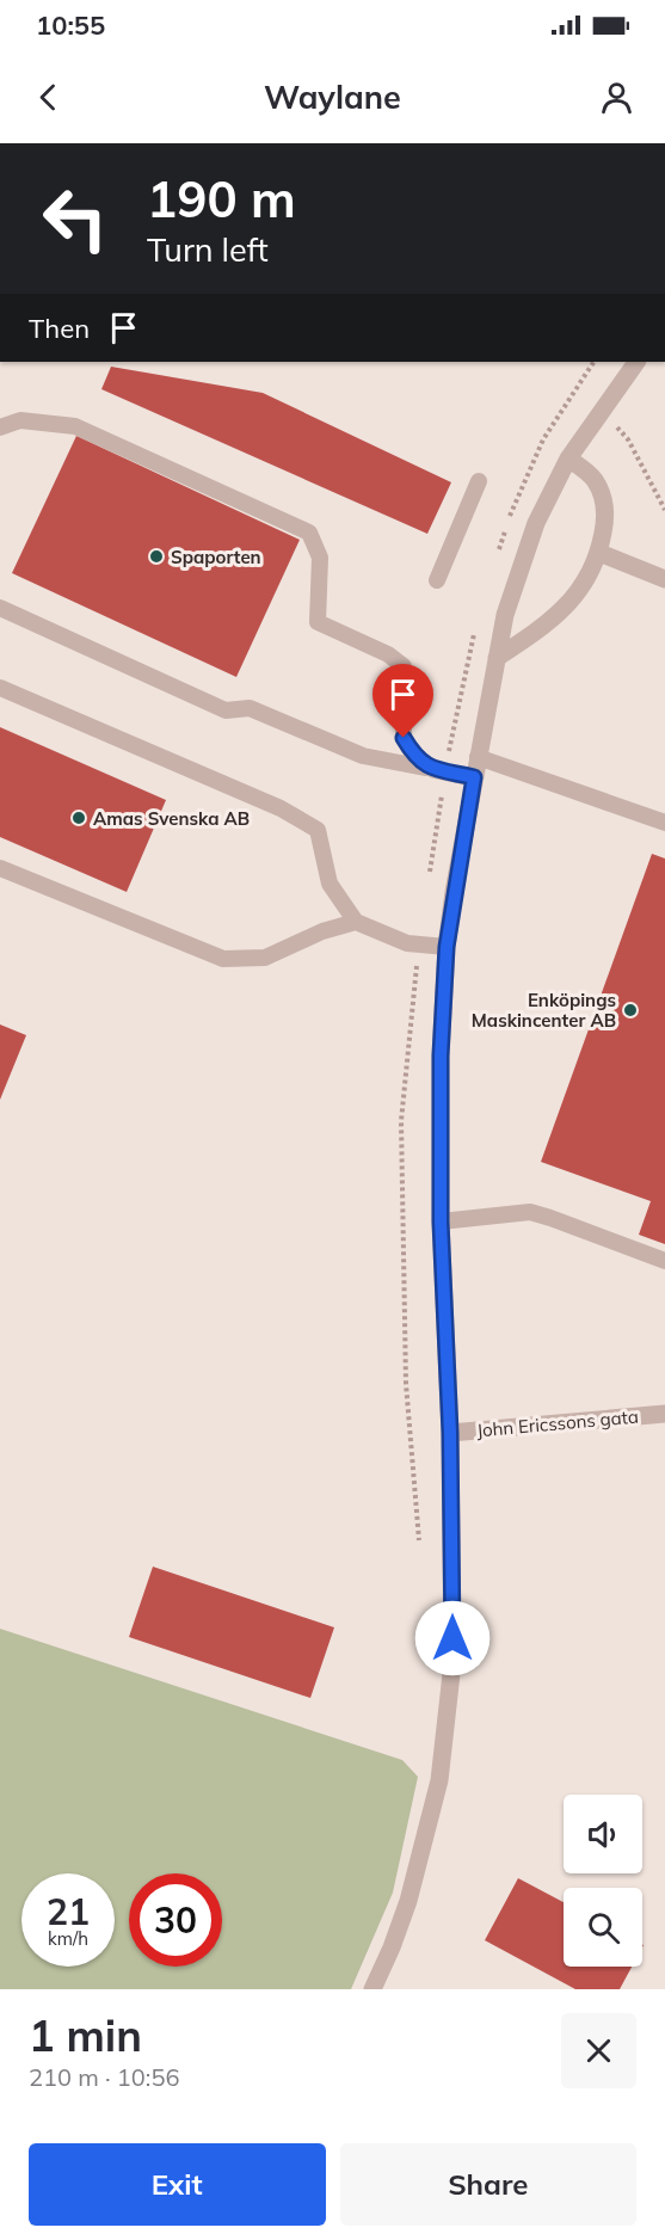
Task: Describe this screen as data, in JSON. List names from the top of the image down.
{
  "streets": {
    "street": ["John Ericssons gata"]
  },
  "places": ["Spaporten", "Amas Svenska AB", "Enköpings Maskincenter AB"],
  "page": {
    "status": "10:55",
    "header": "Waylane",
    "turn": ["190 m", "Turn left"],
    "then": "Then",
    "speed": "21 km/h",
    "limit": "30",
    "heading": ["1 min", "210 m · 10:56"],
    "buttons": ["Exit", "Share"]
  }
}
